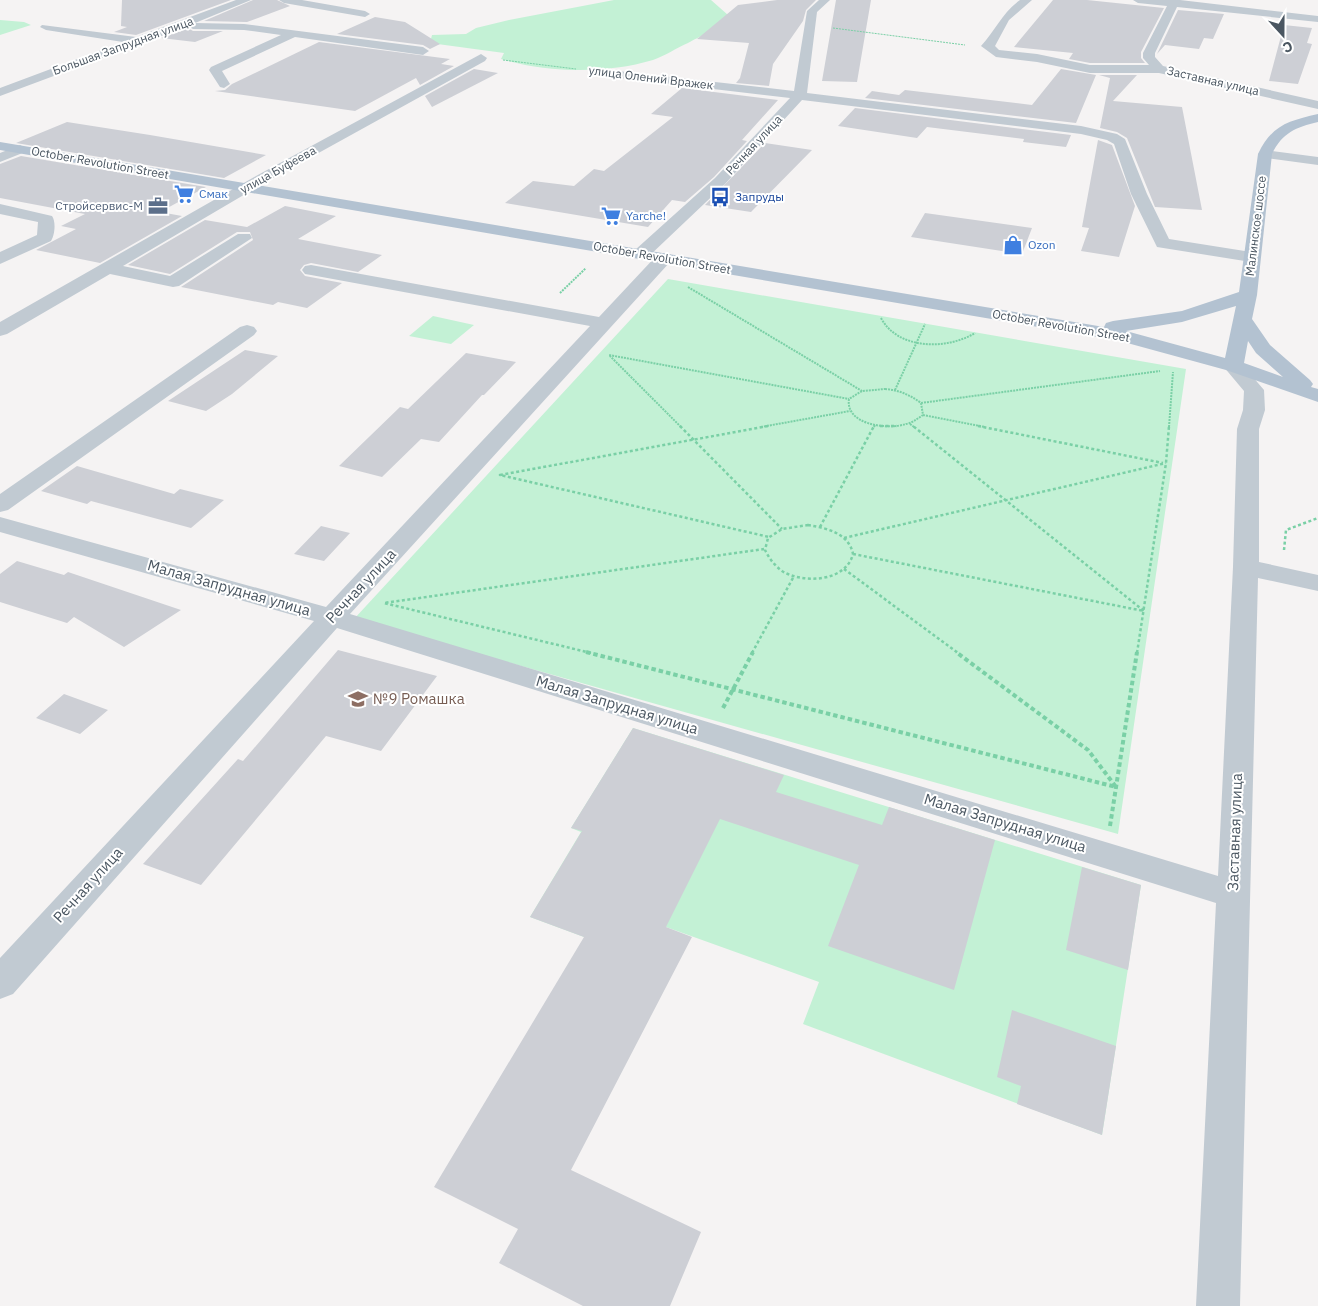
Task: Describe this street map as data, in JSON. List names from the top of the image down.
{
  "streets": {
    "main road": ["October Revolution Street", "Малинское шоссе"],
    "street": [
      "Большая Запрудная улица",
      "улица Олений Вражек",
      "Заставная улица",
      "Речная улица",
      "улица Буфеева",
      "Малая Запрудная улица"
    ]
  },
  "crossings": [
    ["улица Олений Вражек", "Речная улица"],
    ["улица Олений Вражек", "улица Буфеева"],
    ["улица Олений Вражек", "Малинское шоссе"],
    ["Заставная улица", "October Revolution Street"],
    ["Заставная улица", "Малинское шоссе"],
    ["Заставная улица", "Малая Запрудная улица"],
    ["Речная улица", "October Revolution Street"],
    ["Речная улица", "Малая Запрудная улица"],
    ["October Revolution Street", "улица Буфеева"],
    ["October Revolution Street", "Малинское шоссе"]
  ],
  "places": {
    "supermarket": ["Смак", "Yarche!"],
    "bus stop": ["Запруды"],
    "office": ["Стройсервис-М"],
    "shop": ["Ozon"],
    "school or university": ["№9 Ромашка"]
  },
  "north": "bottom"
}
